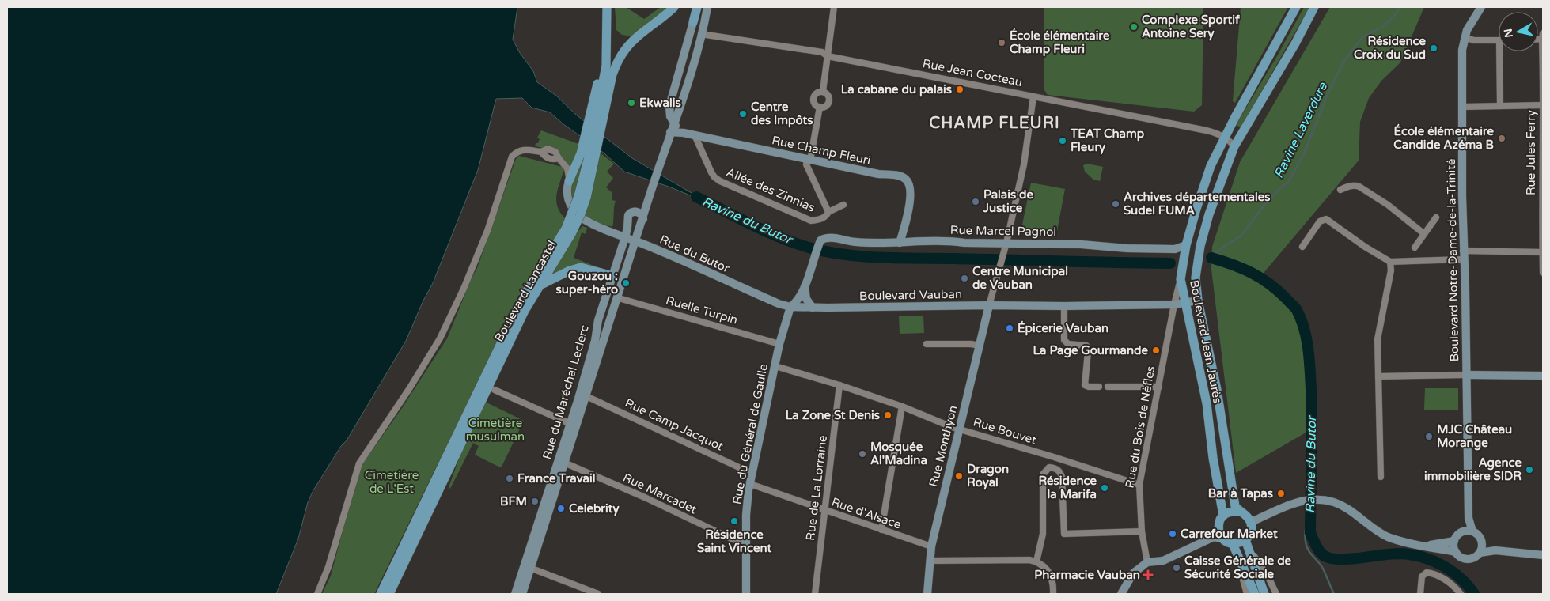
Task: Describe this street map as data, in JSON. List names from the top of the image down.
{
  "streets": {
    "main road": ["Boulevard Lancastel", "Boulevard Jean Jaurès"],
    "street": [
      "Rue Jean Cocteau",
      "Rue Champ Fleuri",
      "Rue Jules Ferry",
      "Allée des Zinnias",
      "Rue Marcel Pagnol",
      "Rue du Butor",
      "Boulevard Notre-Dame-de-la-Trinité",
      "Boulevard Vauban",
      "Ruelle Turpin",
      "Rue du Maréchal Leclerc",
      "Rue Camp Jacquot",
      "Rue du Bois de Nèfles",
      "Rue Bouvet",
      "Rue du Général de Gaulle",
      "Rue Monthyon",
      "Rue de La Lorraine",
      "Rue Marcadet",
      "Rue d'Alsace"
    ]
  },
  "crossings": [
    ["Rue Jean Cocteau", "Boulevard Jean Jaurès"],
    ["Rue Jean Cocteau", "Rue du Maréchal Leclerc"],
    ["Rue Champ Fleuri", "Allée des Zinnias"],
    ["Rue Champ Fleuri", "Rue Marcel Pagnol"],
    ["Rue Champ Fleuri", "Rue du Maréchal Leclerc"],
    ["Rue Marcel Pagnol", "Boulevard Jean Jaurès"],
    ["Rue Marcel Pagnol", "Rue du Général de Gaulle"],
    ["Rue du Butor", "Boulevard Vauban"],
    ["Rue du Butor", "Rue du Maréchal Leclerc"],
    ["Rue du Butor", "Rue du Général de Gaulle"],
    ["Boulevard Vauban", "Boulevard Jean Jaurès"],
    ["Boulevard Vauban", "Rue du Bois de Nèfles"],
    ["Boulevard Vauban", "Rue du Général de Gaulle"],
    ["Boulevard Vauban", "Rue Monthyon"],
    ["Ruelle Turpin", "Rue du Maréchal Leclerc"],
    ["Ruelle Turpin", "Rue du Général de Gaulle"],
    ["Boulevard Jean Jaurès", "Rue du Bois de Nèfles"],
    ["Rue du Maréchal Leclerc", "Rue Camp Jacquot"],
    ["Rue du Maréchal Leclerc", "Rue Marcadet"],
    ["Rue Camp Jacquot", "Rue du Général de Gaulle"],
    ["Rue du Bois de Nèfles", "Rue Bouvet"],
    ["Rue Bouvet", "Rue du Général de Gaulle"],
    ["Rue Bouvet", "Rue Monthyon"],
    ["Rue Bouvet", "Rue de La Lorraine"],
    ["Rue du Général de Gaulle", "Rue Marcadet"],
    ["Rue du Général de Gaulle", "Rue d'Alsace"],
    ["Rue Monthyon", "Rue d'Alsace"],
    ["Rue de La Lorraine", "Rue d'Alsace"]
  ],
  "districts": ["CHAMP FLEURI"],
  "water": ["Ravine Laverdure", "Ravine du Butor"],
  "parks": ["Cimetière musulman", "Cimetière de L'Est"],
  "places": {
    "other": [
      "Complexe Sportif Antoine Sery",
      "École élémentaire Champ Fleuri",
      "Résidence Croix du Sud",
      "La cabane du palais",
      "Ekwalis",
      "Centre des Impôts",
      "École élémentaire Candide Azéma B",
      "TEAT Champ Fleury",
      "Palais de Justice",
      "Archives départementales Sudel FUMA",
      "Centre Municipal de Vauban",
      "Gouzou : super-héro",
      "Épicerie Vauban",
      "La Page Gourmande",
      "La Zone St Denis",
      "MJC Château Morange",
      "Mosquée Al'Madina",
      "Agence immobilière SIDR",
      "Dragon Royal",
      "France Travail",
      "Résidence la Marifa",
      "Bar à Tapas",
      "BFM",
      "Celebrity",
      "Résidence Saint Vincent",
      "Carrefour Market",
      "Caisse Générale de Sécurité Sociale"
    ],
    "health": ["Pharmacie Vauban"]
  },
  "north": "left"
}
